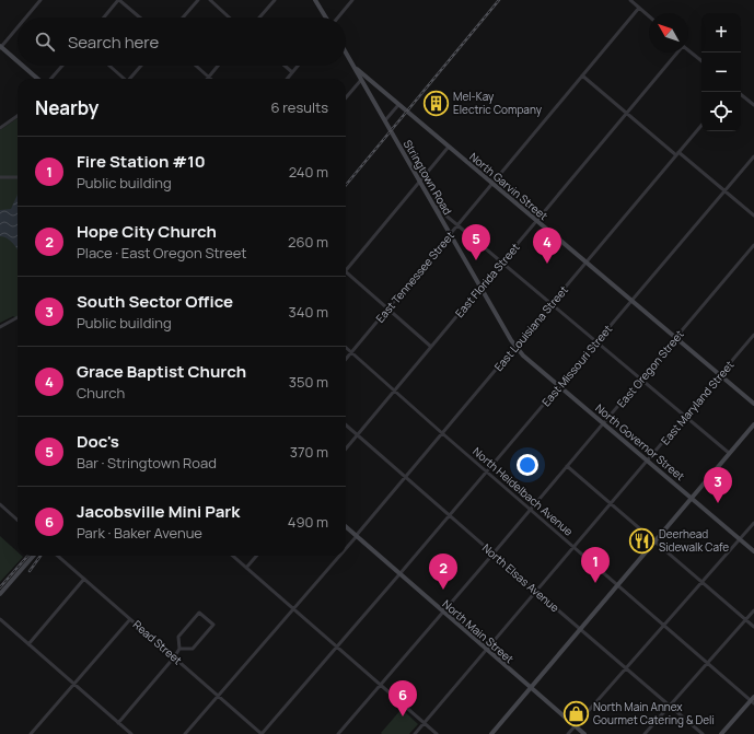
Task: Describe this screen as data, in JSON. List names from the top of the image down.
{
  "streets": {
    "main road": [
      "Stringtown Road",
      "North Garvin Street",
      "North Governor Street",
      "North Main Street"
    ],
    "street": [
      "East Tennessee Street",
      "East Florida Street",
      "East Louisiana Street",
      "East Missouri Street",
      "East Oregon Street",
      "East Maryland Street",
      "North Heidelbach Avenue",
      "North Elsas Avenue",
      "Read Street"
    ]
  },
  "crossings": [
    ["Stringtown Road", "North Garvin Street"],
    ["Stringtown Road", "East Tennessee Street"],
    ["Stringtown Road", "East Florida Street"],
    ["Stringtown Road", "East Louisiana Street"],
    ["Stringtown Road", "North Governor Street"],
    ["North Garvin Street", "East Tennessee Street"],
    ["North Garvin Street", "East Florida Street"],
    ["North Garvin Street", "East Louisiana Street"],
    ["North Garvin Street", "East Missouri Street"],
    ["North Garvin Street", "East Oregon Street"],
    ["North Garvin Street", "East Maryland Street"],
    ["East Tennessee Street", "North Heidelbach Avenue"],
    ["East Florida Street", "North Heidelbach Avenue"],
    ["East Florida Street", "North Elsas Avenue"],
    ["East Louisiana Street", "North Governor Street"],
    ["East Louisiana Street", "North Heidelbach Avenue"],
    ["East Louisiana Street", "North Elsas Avenue"],
    ["East Louisiana Street", "North Main Street"],
    ["East Louisiana Street", "Read Street"],
    ["East Missouri Street", "North Governor Street"],
    ["East Missouri Street", "North Heidelbach Avenue"],
    ["East Missouri Street", "North Elsas Avenue"],
    ["East Missouri Street", "North Main Street"],
    ["East Missouri Street", "Read Street"],
    ["East Oregon Street", "North Governor Street"],
    ["East Oregon Street", "North Heidelbach Avenue"],
    ["East Oregon Street", "North Elsas Avenue"],
    ["East Oregon Street", "North Main Street"],
    ["East Maryland Street", "North Governor Street"],
    ["East Maryland Street", "North Heidelbach Avenue"],
    ["East Maryland Street", "North Elsas Avenue"],
    ["East Maryland Street", "North Main Street"]
  ],
  "places": {
    "building": ["Mel-Kay Electric Company"],
    "restaurant": ["Deerhead Sidewalk Cafe"],
    "shop": ["North Main Annex Gourmet Catering & Deli"]
  },
  "north": "top left",
  "page": {
    "map_buttons": ["+", "−"],
    "search": "Search here",
    "heading": ["Nearby", "6 results"],
    "list": [
      {
        "mark": "1",
        "name": "Fire Station #10",
        "note": "Public building",
        "value": "240 m"
      },
      {
        "mark": "2",
        "name": "Hope City Church",
        "note": "Place · East Oregon Street",
        "value": "260 m"
      },
      {
        "mark": "3",
        "name": "South Sector Office",
        "note": "Public building",
        "value": "340 m"
      },
      {
        "mark": "4",
        "name": "Grace Baptist Church",
        "note": "Church",
        "value": "350 m"
      },
      {
        "mark": "5",
        "name": "Doc's",
        "note": "Bar · Stringtown Road",
        "value": "370 m"
      },
      {
        "mark": "6",
        "name": "Jacobsville Mini Park",
        "note": "Park · Baker Avenue",
        "value": "490 m"
      }
    ],
    "pins": [
      "5",
      "4",
      "3",
      "1",
      "2",
      "6"
    ]
  }
}
